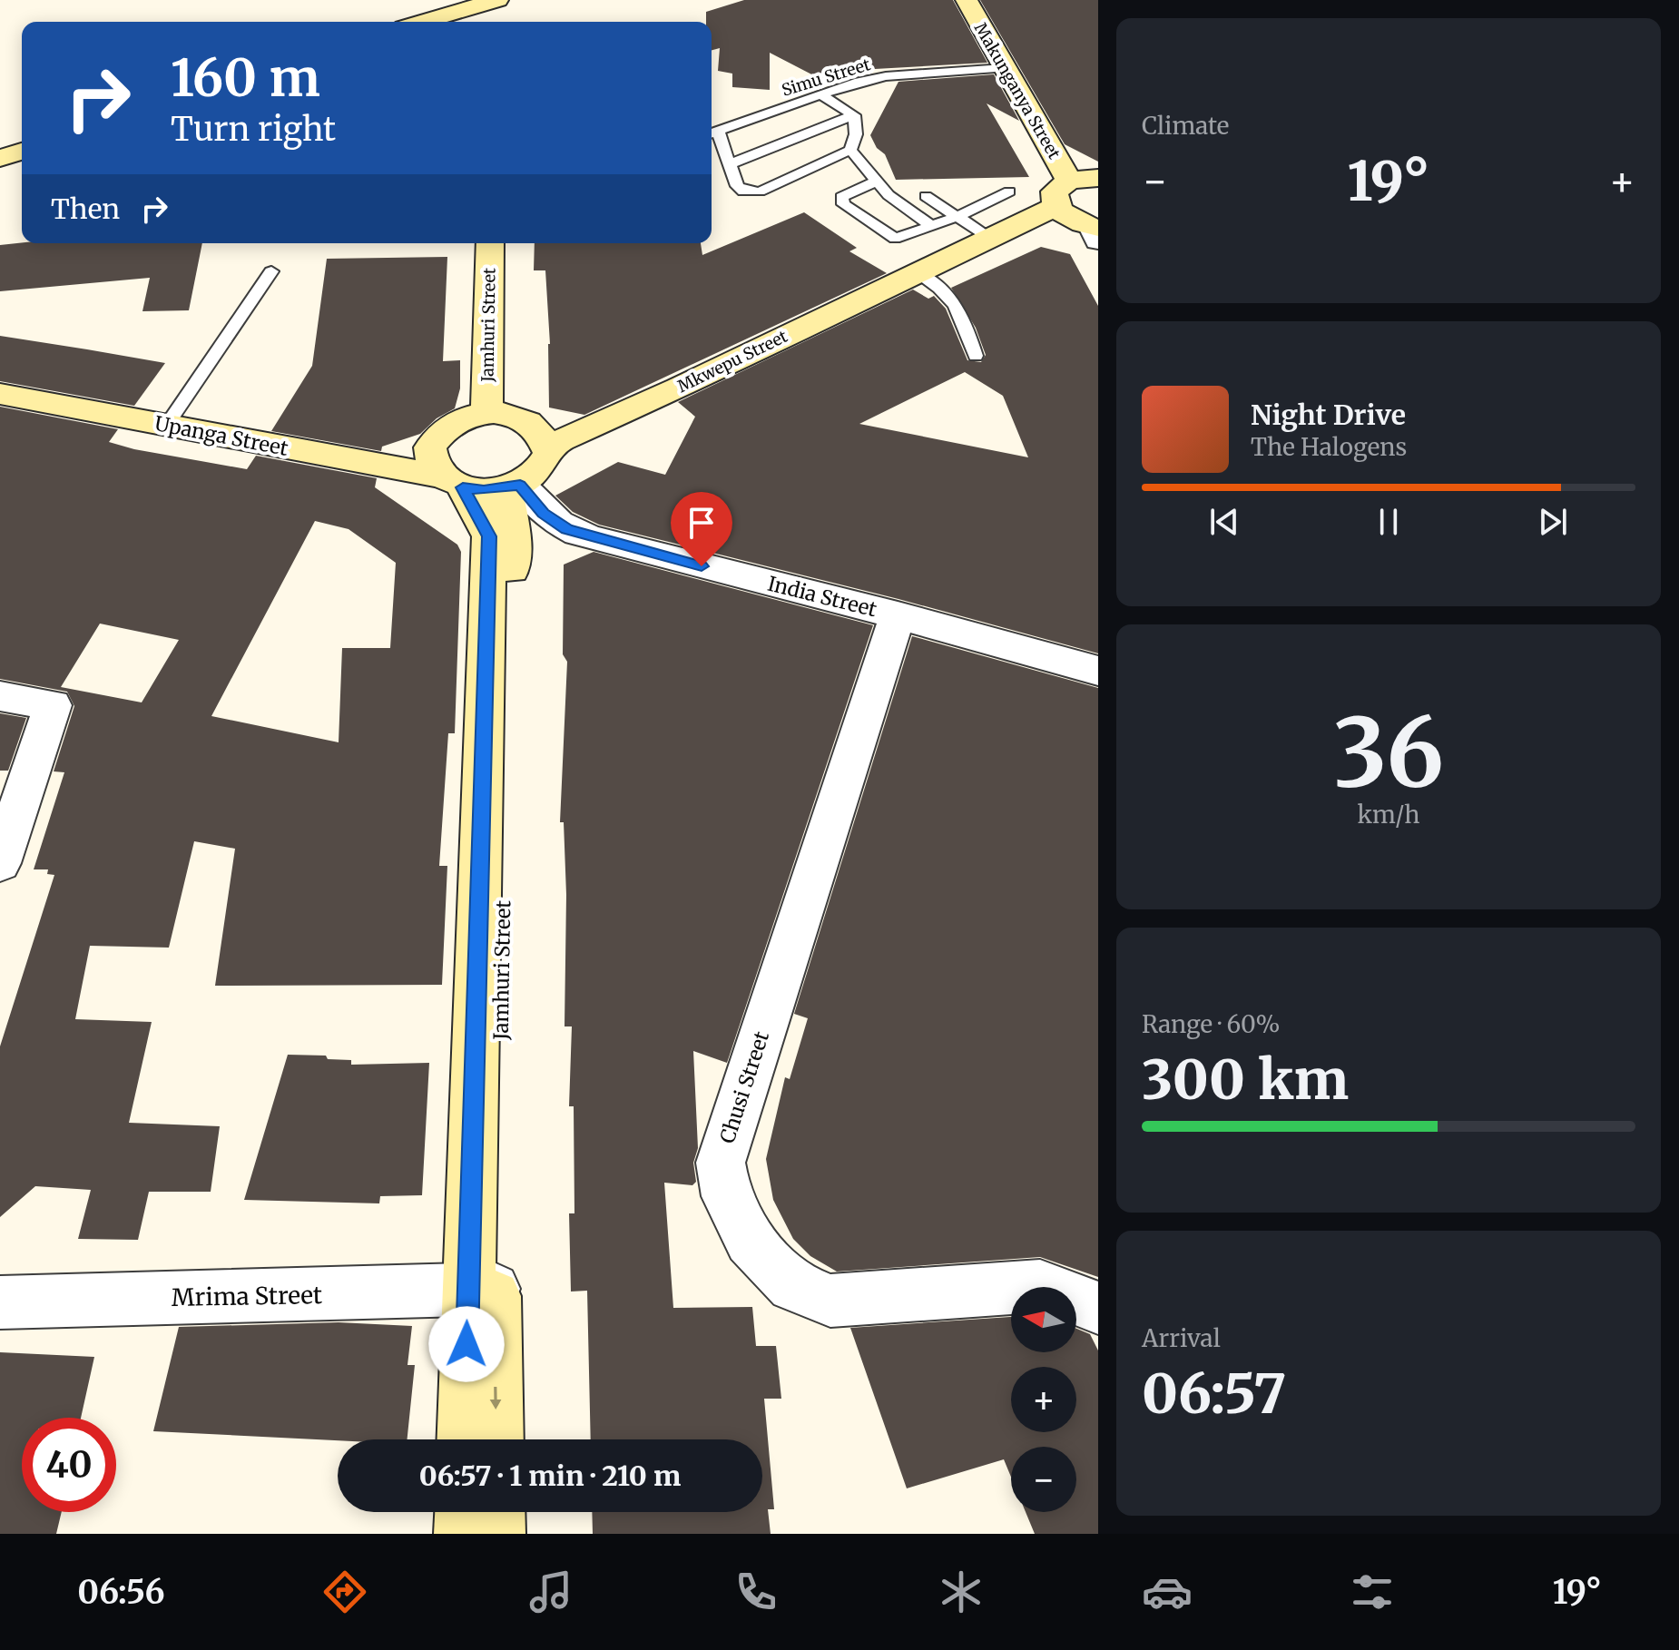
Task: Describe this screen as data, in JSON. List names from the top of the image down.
{
  "streets": {
    "street": [
      "Makunganya Street",
      "Jamhuri Street",
      "Mkwepu Street",
      "Upanga Street",
      "India Street",
      "Chusi Street",
      "Mrima Street"
    ],
    "lane": ["Simu Street"]
  },
  "crossings": [
    ["Simu Street", "Makunganya Street"],
    ["Makunganya Street", "Mkwepu Street"],
    ["Jamhuri Street", "Mkwepu Street"],
    ["Jamhuri Street", "Upanga Street"],
    ["Jamhuri Street", "India Street"],
    ["Jamhuri Street", "Mrima Street"],
    ["Mkwepu Street", "Upanga Street"],
    ["Mkwepu Street", "India Street"],
    ["Upanga Street", "India Street"],
    ["India Street", "Chusi Street"]
  ],
  "north": "left",
  "page": {
    "tile": [
      "Climate",
      ["36", "km/h"],
      ["Range · 60%", "300 km"],
      ["Arrival", "06:57"]
    ],
    "turn": ["160 m", "Turn right"],
    "heat": ["−", "19°", "+"],
    "then": "Then",
    "song": ["Night Drive", "The Halogens"],
    "map_buttons": ["+", "−"],
    "limit": "40",
    "trip": "06:57 · 1 min · 210 m",
    "tabs": ["06:56", "19°"]
  }
}
